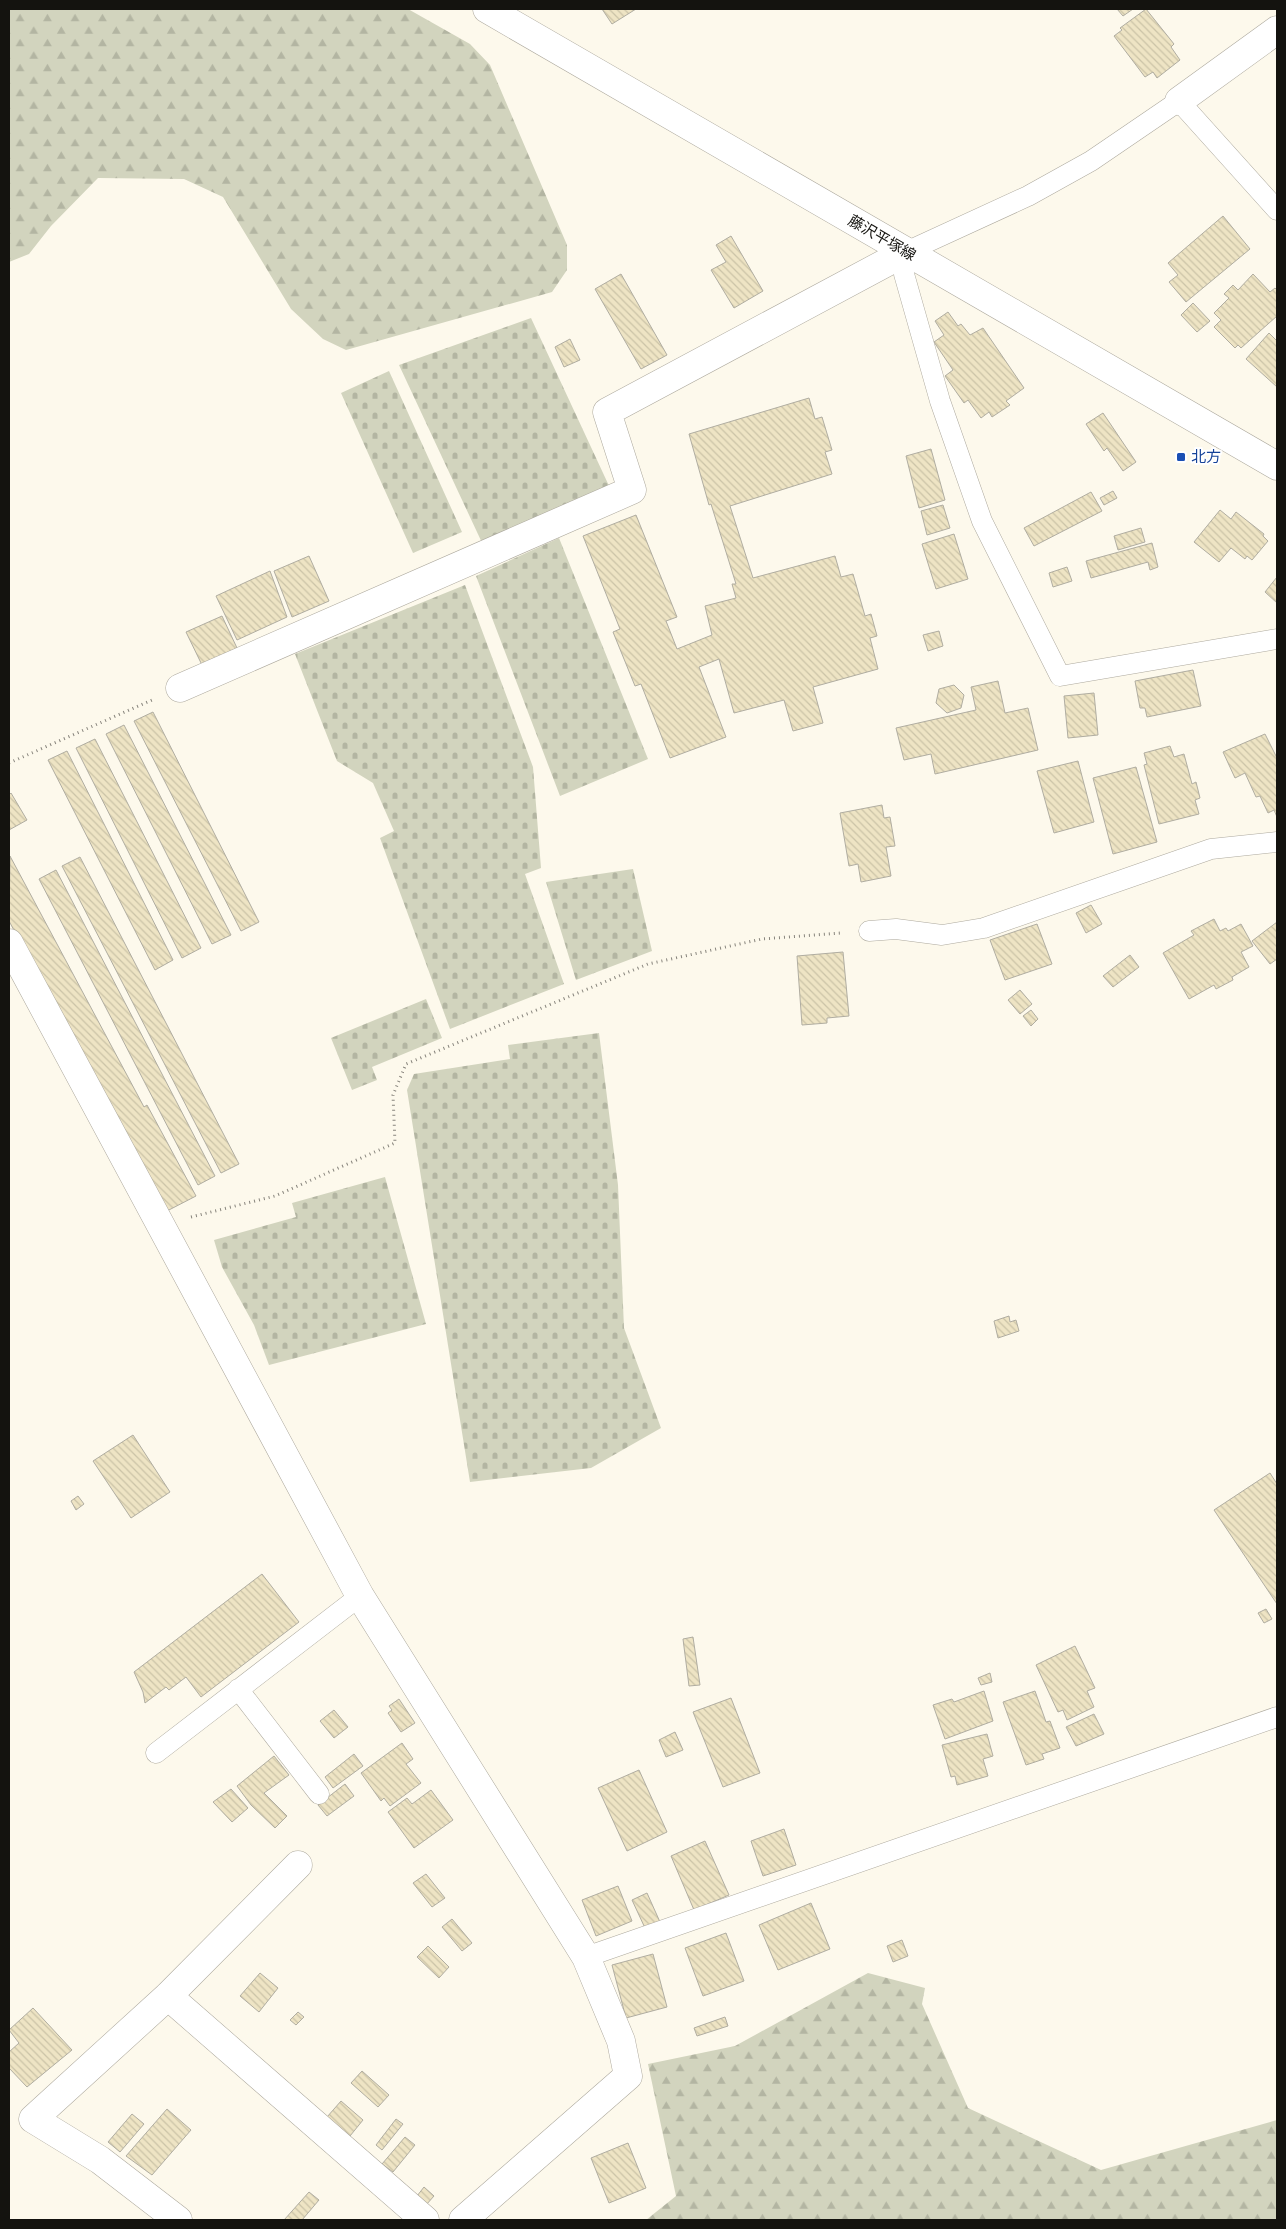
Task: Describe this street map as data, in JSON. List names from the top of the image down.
{
  "streets": {
    "street": ["藤沢平塚線"]
  },
  "places": {
    "transit": ["北方"]
  }
}
